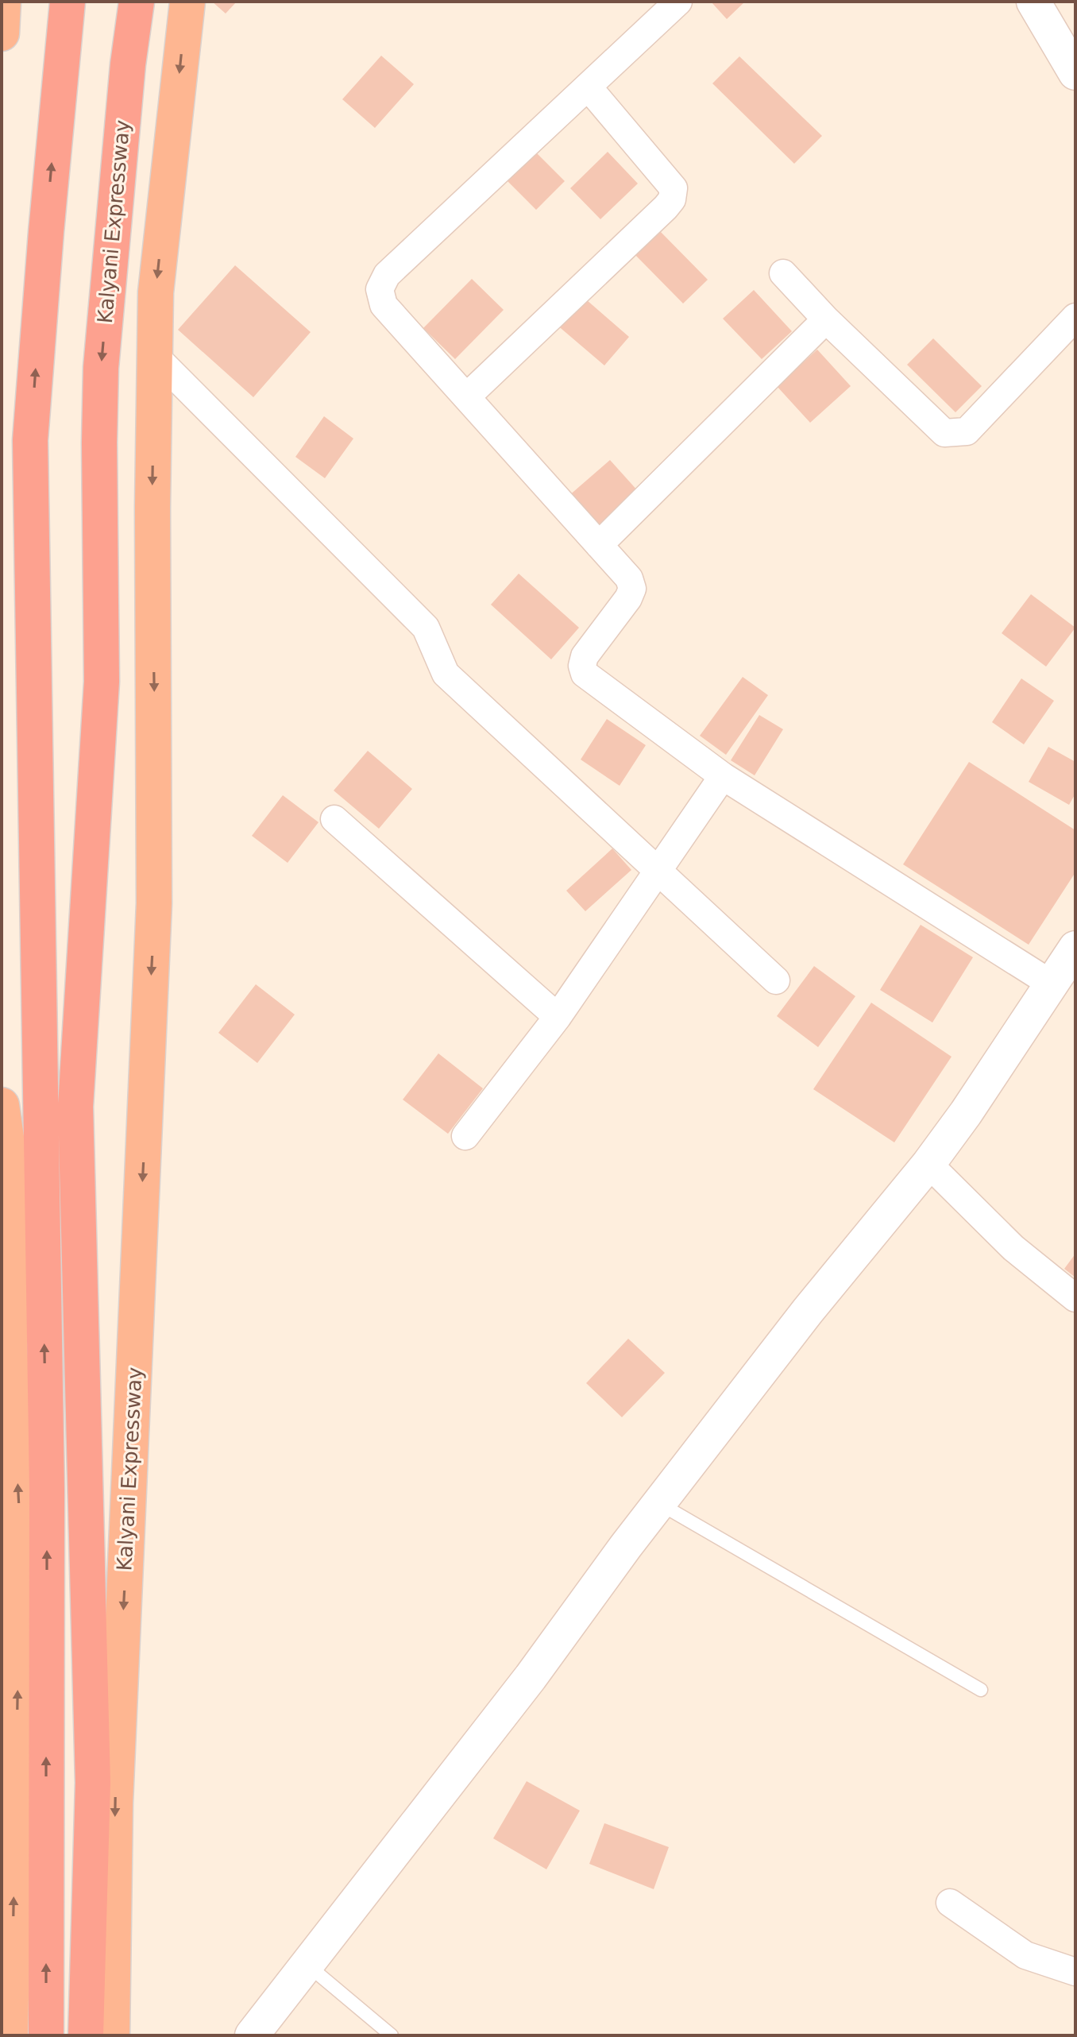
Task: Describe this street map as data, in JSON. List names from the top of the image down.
{
  "streets": {
    "highway": ["Kalyani Expressway"]
  }
}
